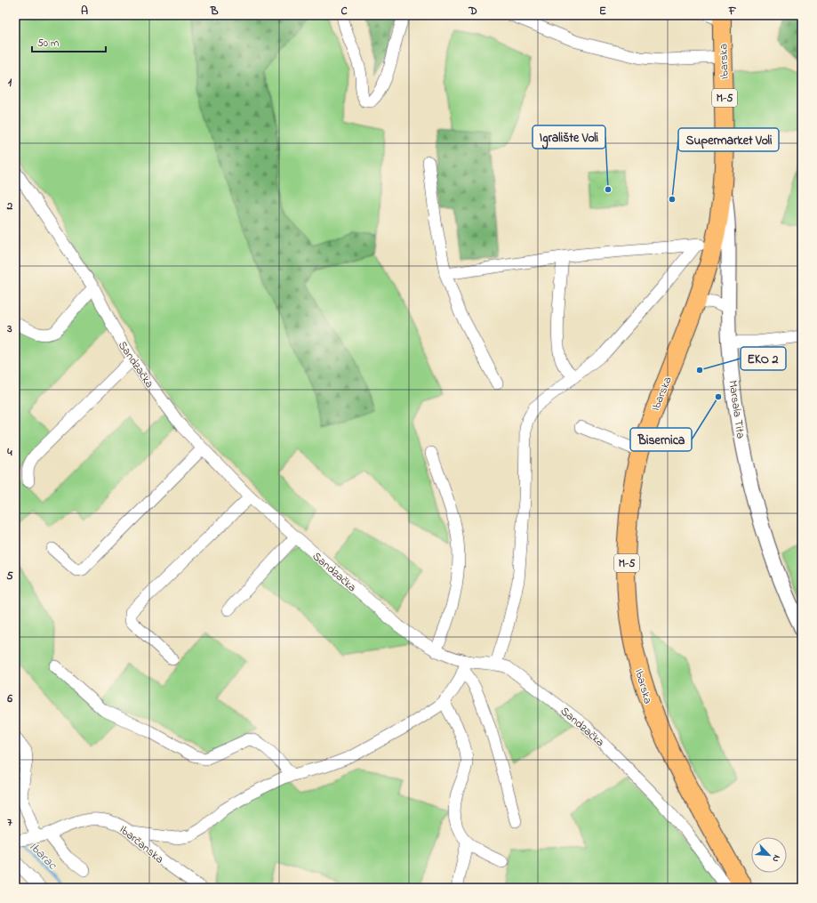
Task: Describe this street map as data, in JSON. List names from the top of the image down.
{
  "streets": {
    "main road": ["Ibarska", "M-5"],
    "street": ["Sandzačka", "Marsala Tita", "Ibarčanska"]
  },
  "crossings": [
    ["Ibarska", "Marsala Tita"]
  ],
  "water": ["Ibarac"],
  "places": [
    "Igralište Voli",
    "Supermarket Voli",
    "EKO 2",
    "Bisernica"
  ],
  "scale_bar": "50 m",
  "north": "bottom right",
  "grid": {
    "columns": [
      "A",
      "B",
      "C",
      "D",
      "E",
      "F"
    ],
    "rows": [
      "1",
      "2",
      "3",
      "4",
      "5",
      "6",
      "7"
    ]
  }
}
